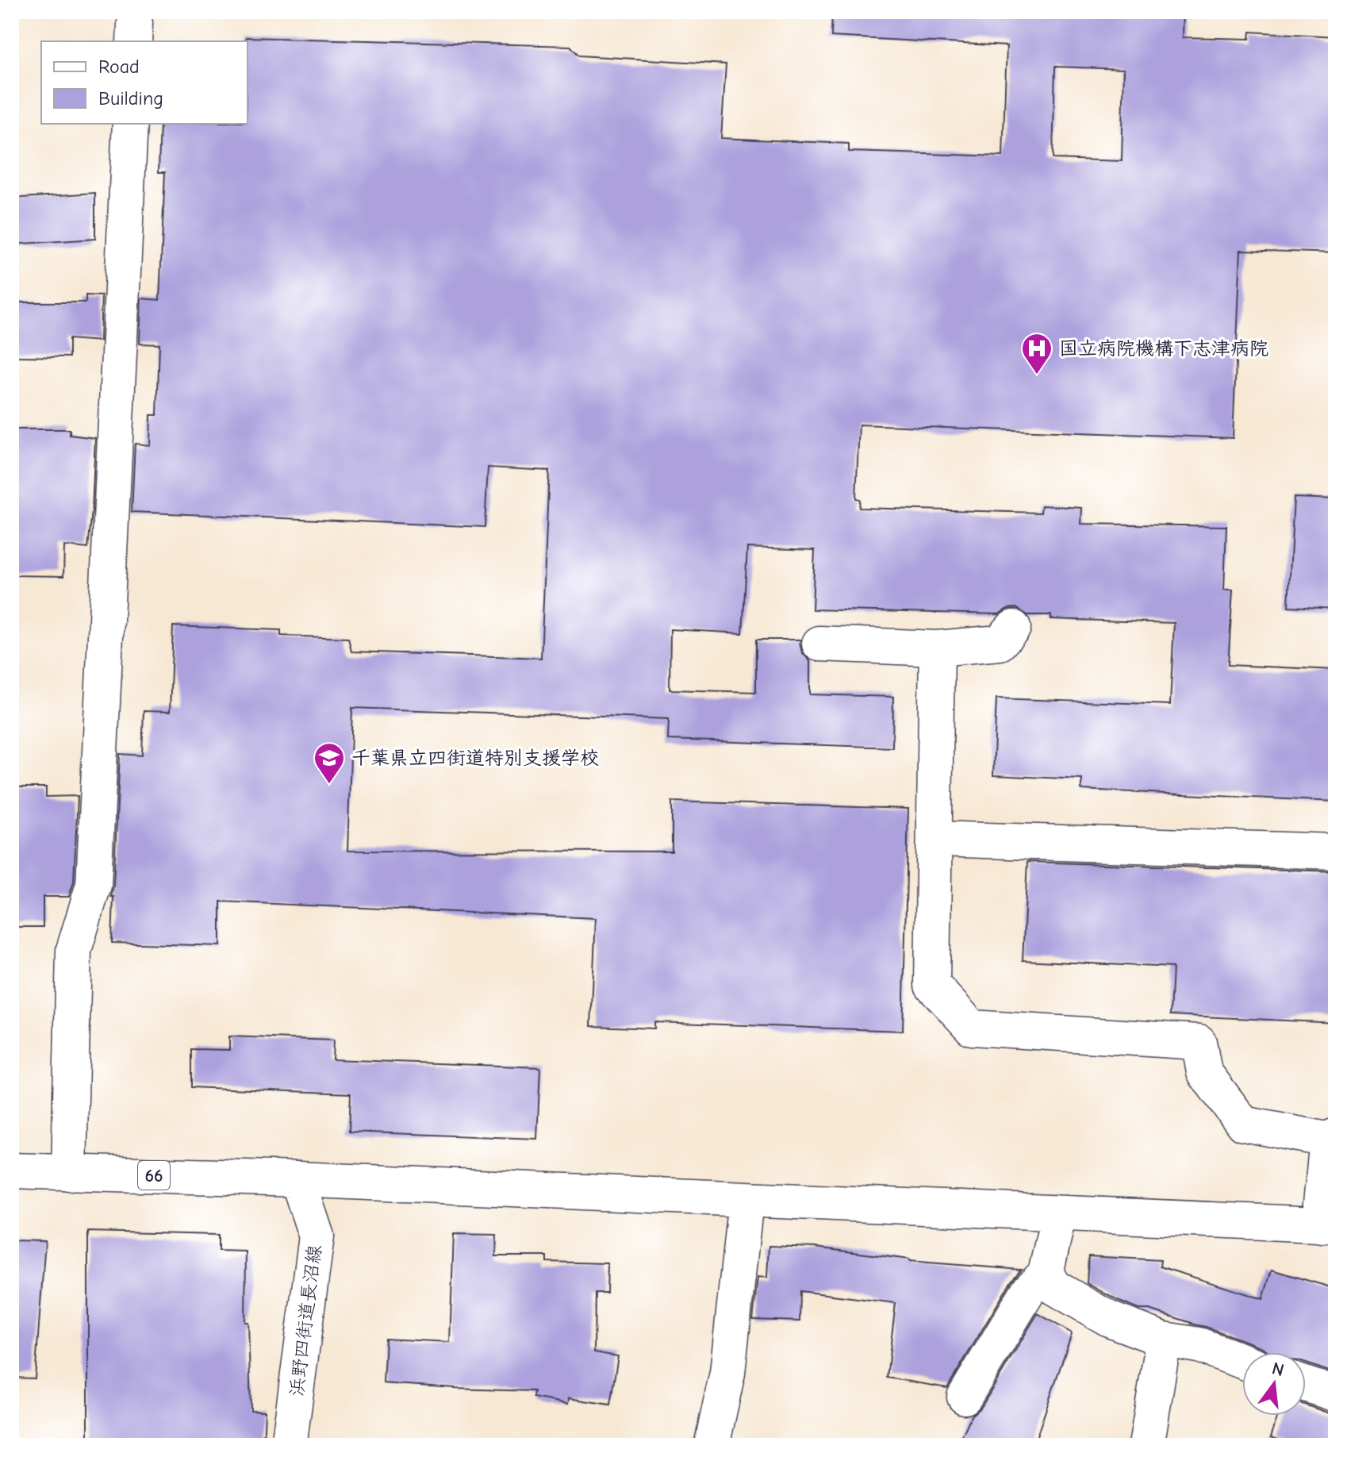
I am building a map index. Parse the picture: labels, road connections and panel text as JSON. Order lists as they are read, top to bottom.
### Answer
{
  "streets": {
    "street": ["66", "浜野四街道長沼線"]
  },
  "crossings": [
    ["66", "浜野四街道長沼線"]
  ],
  "places": {
    "hospital": ["国立病院機構下志津病院"],
    "school or university": ["千葉県立四街道特別支援学校"]
  },
  "legend": ["Road", "Building"],
  "north": "top"
}
